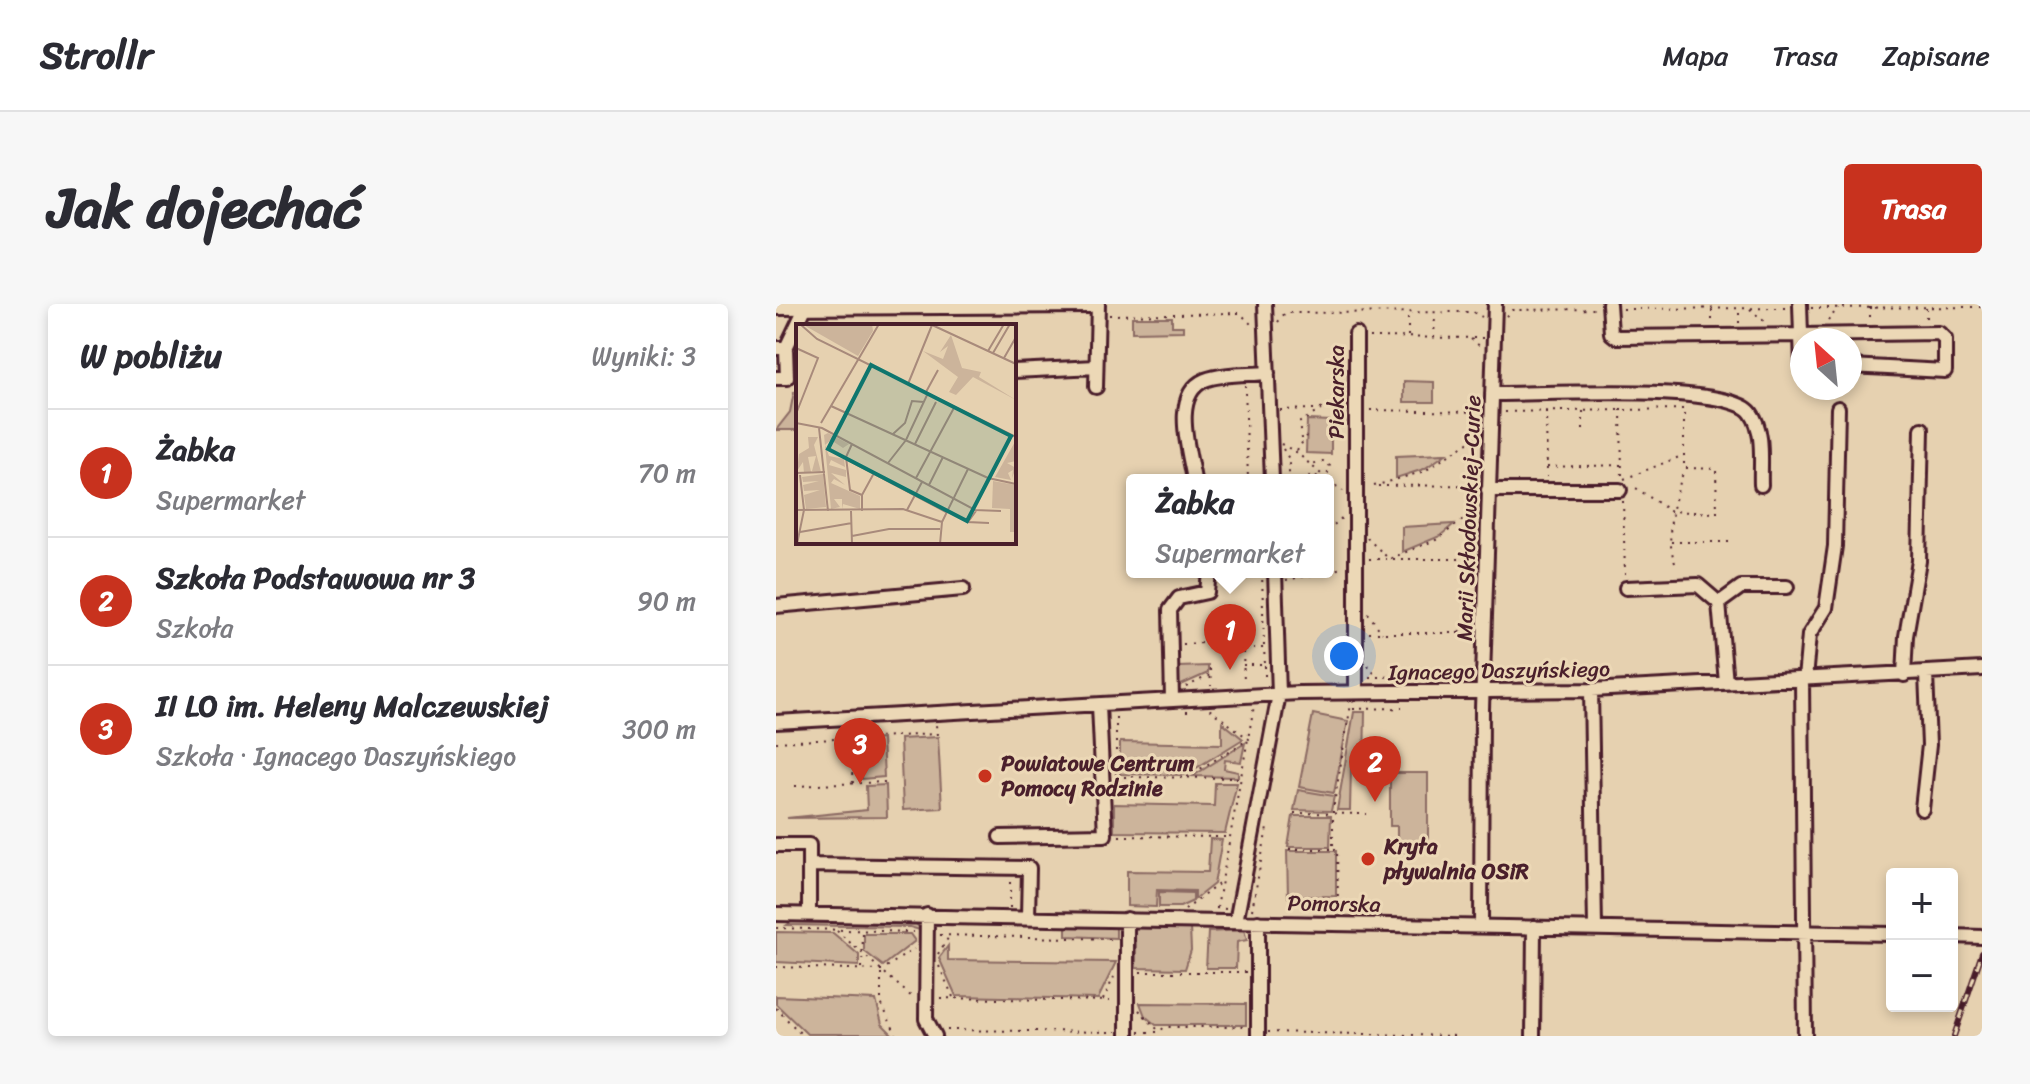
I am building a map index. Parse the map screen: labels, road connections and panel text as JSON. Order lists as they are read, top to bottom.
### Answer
{
  "streets": {
    "street": [
      "Piekarska",
      "Marii Skłodowskiej-Curie",
      "Ignacego Daszyńskiego",
      "Pomorska"
    ]
  },
  "crossings": [
    ["Piekarska", "Ignacego Daszyńskiego"],
    ["Marii Skłodowskiej-Curie", "Ignacego Daszyńskiego"],
    ["Marii Skłodowskiej-Curie", "Pomorska"]
  ],
  "places": ["Powiatowe Centrum Pomocy Rodzinie", "Kryta pływalnia OSiR"],
  "north": "top left",
  "page": {
    "header": "Strollr",
    "nav": ["Mapa", "Trasa", "Zapisane"],
    "title": "Jak dojechać",
    "buttons": "Trasa",
    "heading": ["W pobliżu", "Wyniki: 3"],
    "list": [
      {
        "mark": "1",
        "name": "Żabka",
        "note": "Supermarket",
        "value": "70 m"
      },
      {
        "mark": "2",
        "name": "Szkoła Podstawowa nr 3",
        "note": "Szkoła",
        "value": "90 m"
      },
      {
        "mark": "3",
        "name": "II LO im. Heleny Malczewskiej",
        "note": "Szkoła · Ignacego Daszyńskiego",
        "value": "300 m"
      }
    ],
    "popup": ["Żabka", "Supermarket"],
    "pins": ["1", "3", "2"],
    "map_buttons": ["+", "−"]
  }
}
